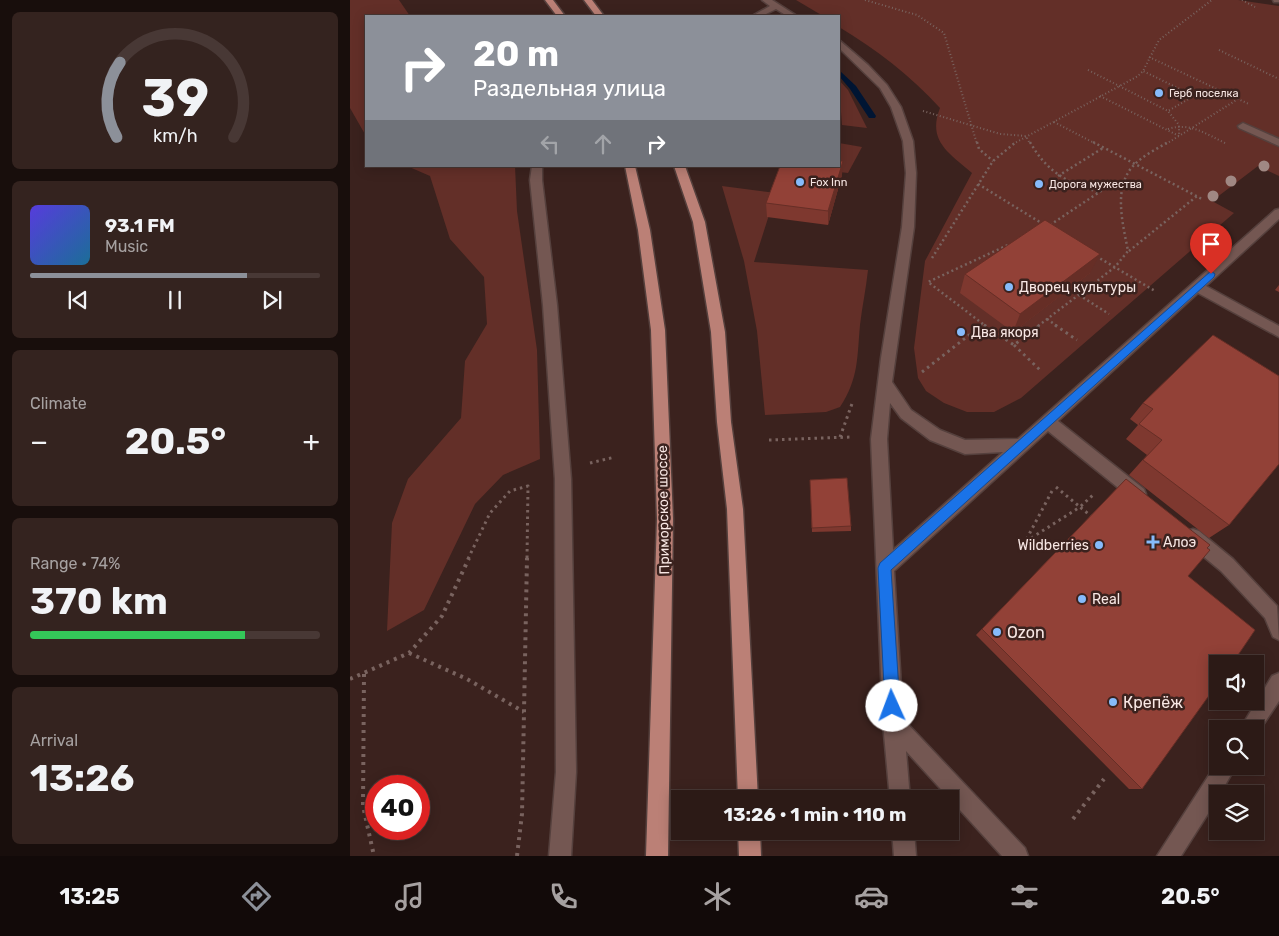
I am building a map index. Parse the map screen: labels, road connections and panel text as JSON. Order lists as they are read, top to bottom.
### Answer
{
  "streets": {
    "main road": ["Приморское шоссе"]
  },
  "places": {
    "other": [
      "Герб поселка",
      "Fox Inn",
      "Дорога мужества",
      "Дворец культуры",
      "Два якоря",
      "Wildberries",
      "Real",
      "Ozon",
      "Крепёж"
    ],
    "health": ["Алоэ"]
  },
  "page": {
    "turn": ["20 m", "Раздельная улица"],
    "song": ["93.1 FM", "Music"],
    "tile": [
      "Climate",
      ["Range · 74%", "370 km"],
      ["Arrival", "13:26"]
    ],
    "heat": ["−", "20.5°", "+"],
    "limit": "40",
    "trip": "13:26 · 1 min · 110 m",
    "tabs": ["13:25", "20.5°"],
    "gauge": ["39", "km/h"]
  }
}
